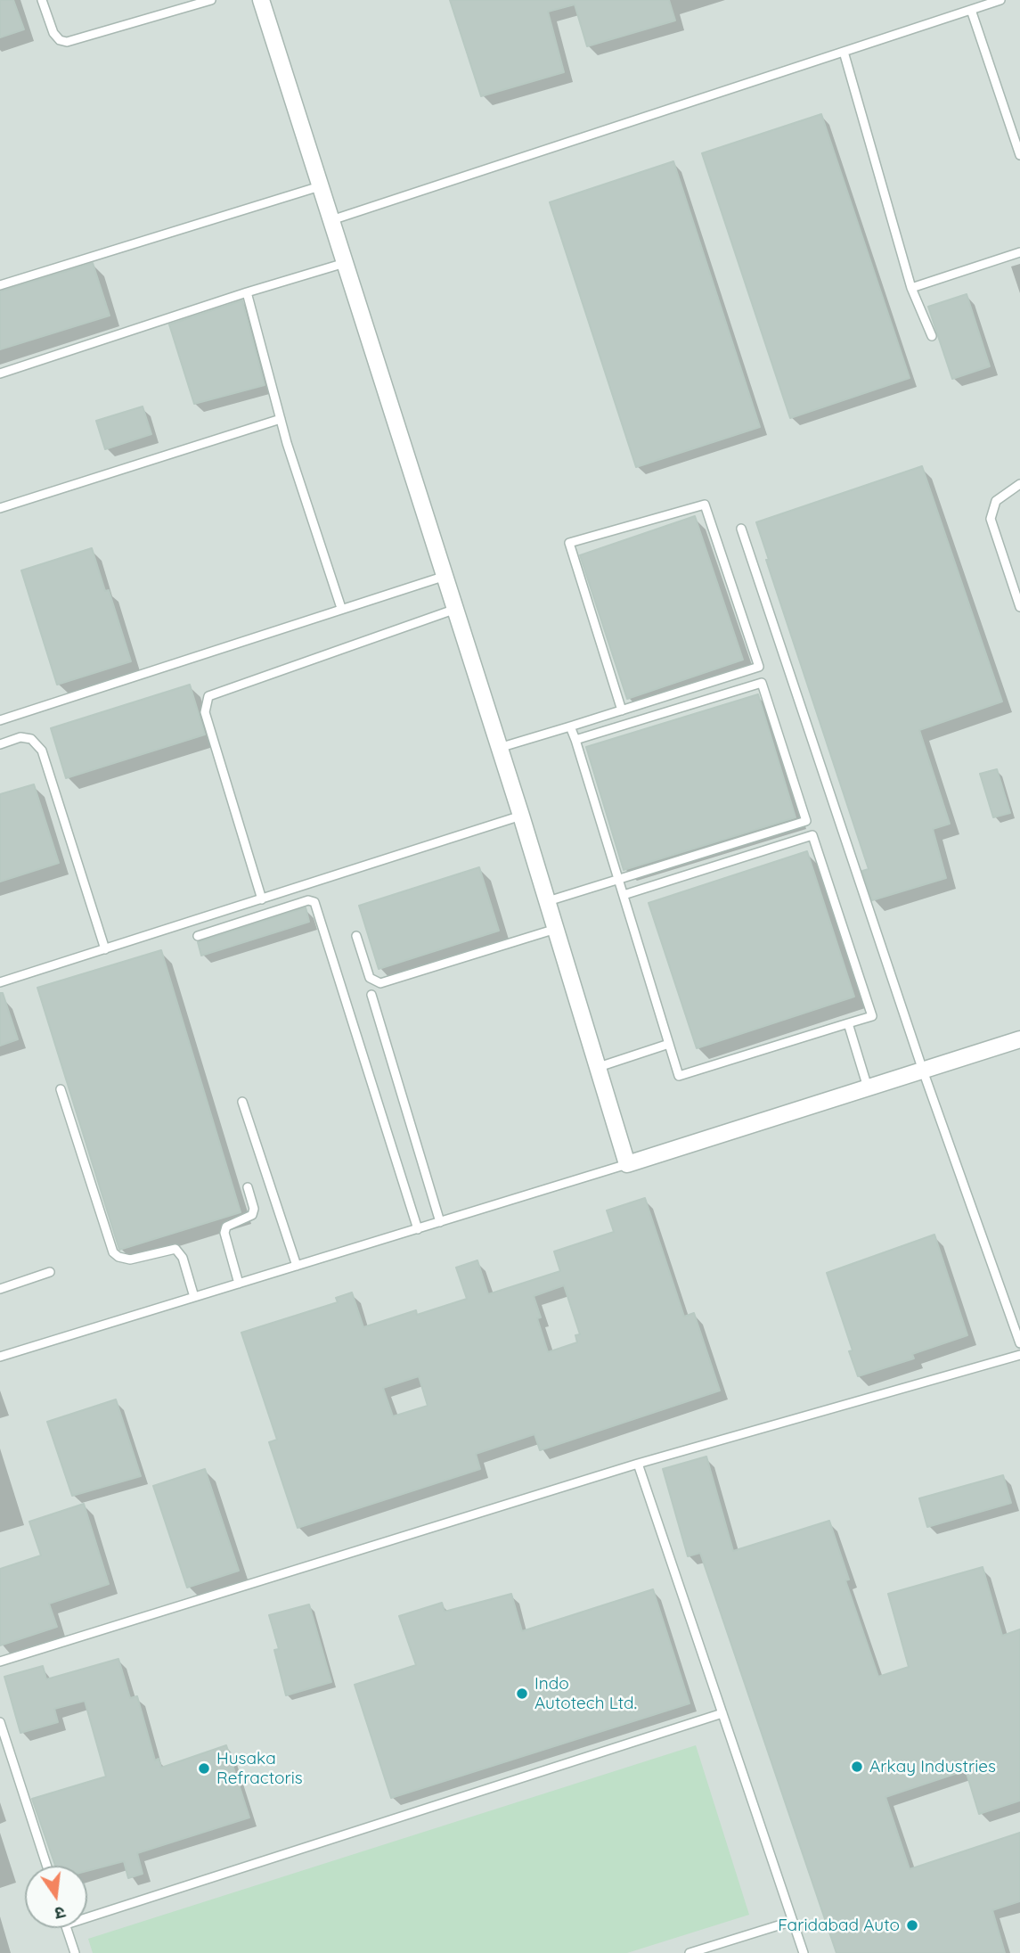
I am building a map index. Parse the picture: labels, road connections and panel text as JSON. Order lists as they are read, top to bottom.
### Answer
{
  "places": [
    "Indo Autotech Ltd.",
    "Arkay Industries",
    "Husaka Refractoris",
    "Faridabad Auto"
  ],
  "north": "bottom"
}
